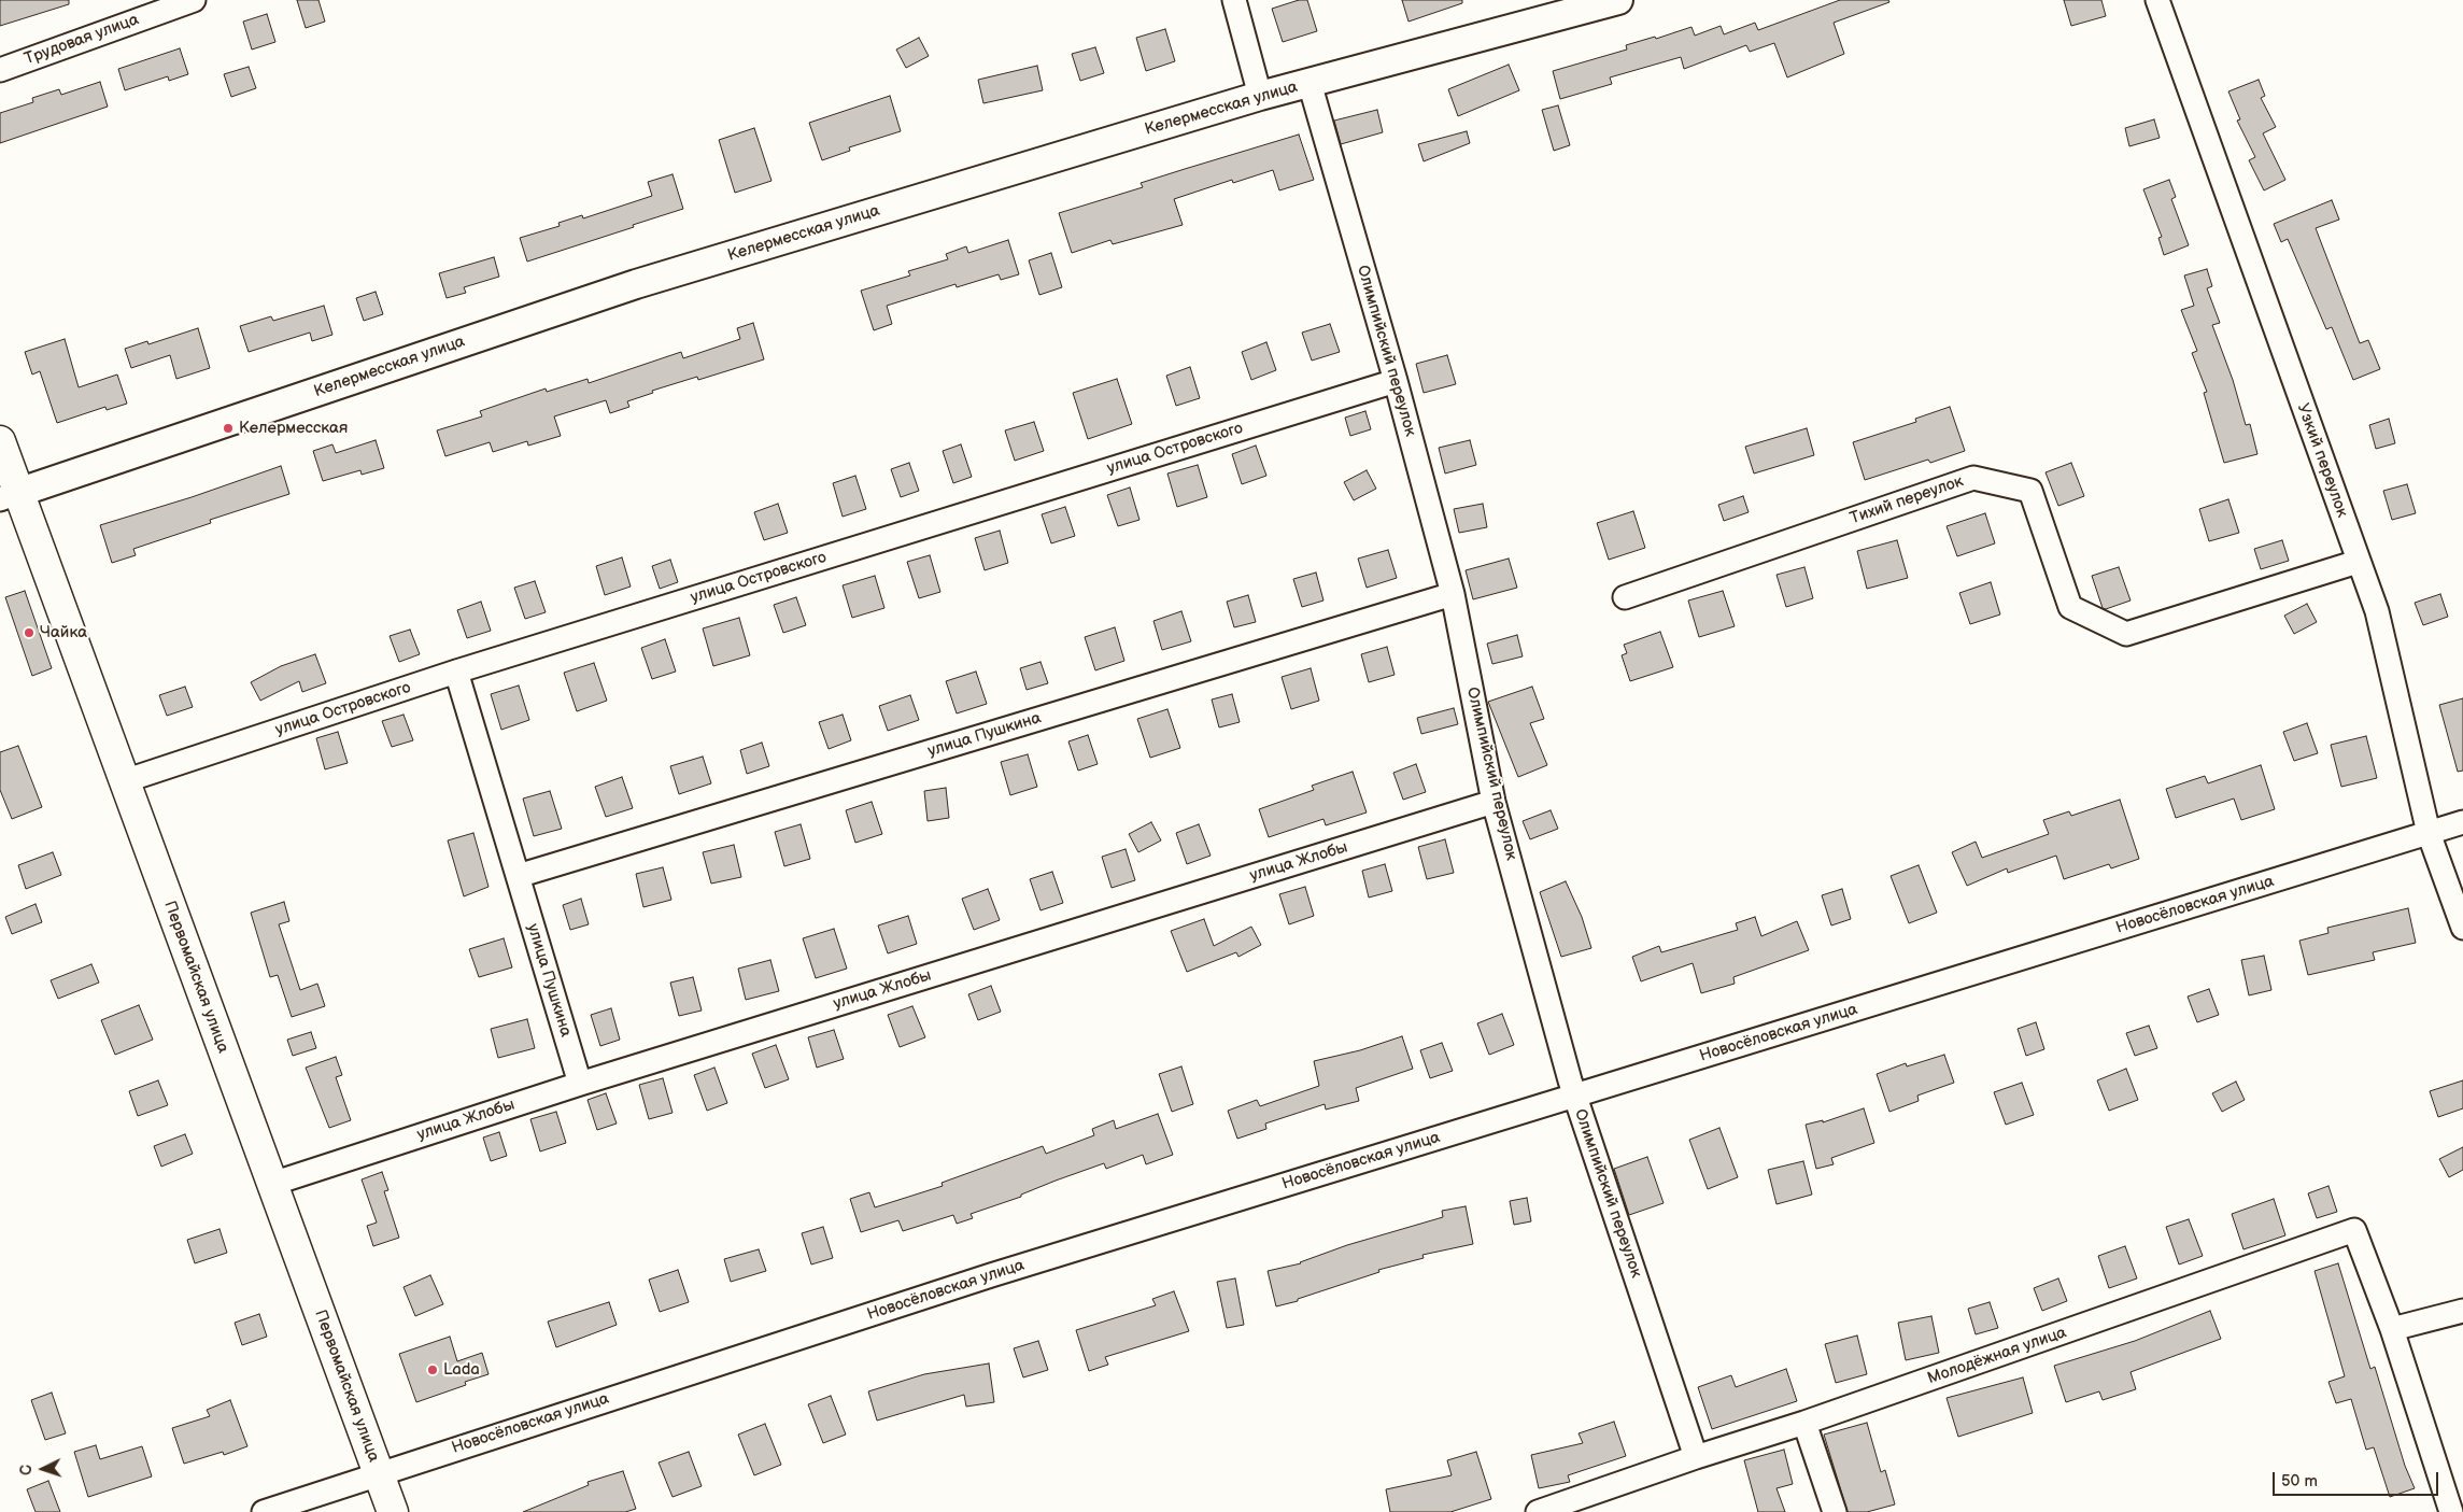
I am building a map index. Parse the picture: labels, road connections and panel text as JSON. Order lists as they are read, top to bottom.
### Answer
{
  "streets": {
    "main road": ["Первомайская улица"],
    "street": [
      "Трудовая улица",
      "Келермесская улица",
      "Олимпийский переулок",
      "улица Островского",
      "Узкий переулок",
      "Тихий переулок",
      "улица Пушкина",
      "улица Жлобы",
      "Новосёловская улица",
      "Молодёжная улица"
    ]
  },
  "crossings": [
    ["Келермесская улица", "Олимпийский переулок"],
    ["Келермесская улица", "Первомайская улица"],
    ["Олимпийский переулок", "улица Островского"],
    ["Олимпийский переулок", "улица Пушкина"],
    ["Олимпийский переулок", "улица Жлобы"],
    ["Олимпийский переулок", "Новосёловская улица"],
    ["Олимпийский переулок", "Молодёжная улица"],
    ["улица Островского", "улица Пушкина"],
    ["улица Островского", "Первомайская улица"],
    ["Узкий переулок", "Тихий переулок"],
    ["Узкий переулок", "Новосёловская улица"],
    ["улица Пушкина", "улица Жлобы"],
    ["улица Жлобы", "Первомайская улица"],
    ["Новосёловская улица", "Первомайская улица"]
  ],
  "places": ["Келермесская", "Чайка", "Lada"],
  "scale_bar": "50 m",
  "north": "left"
}
